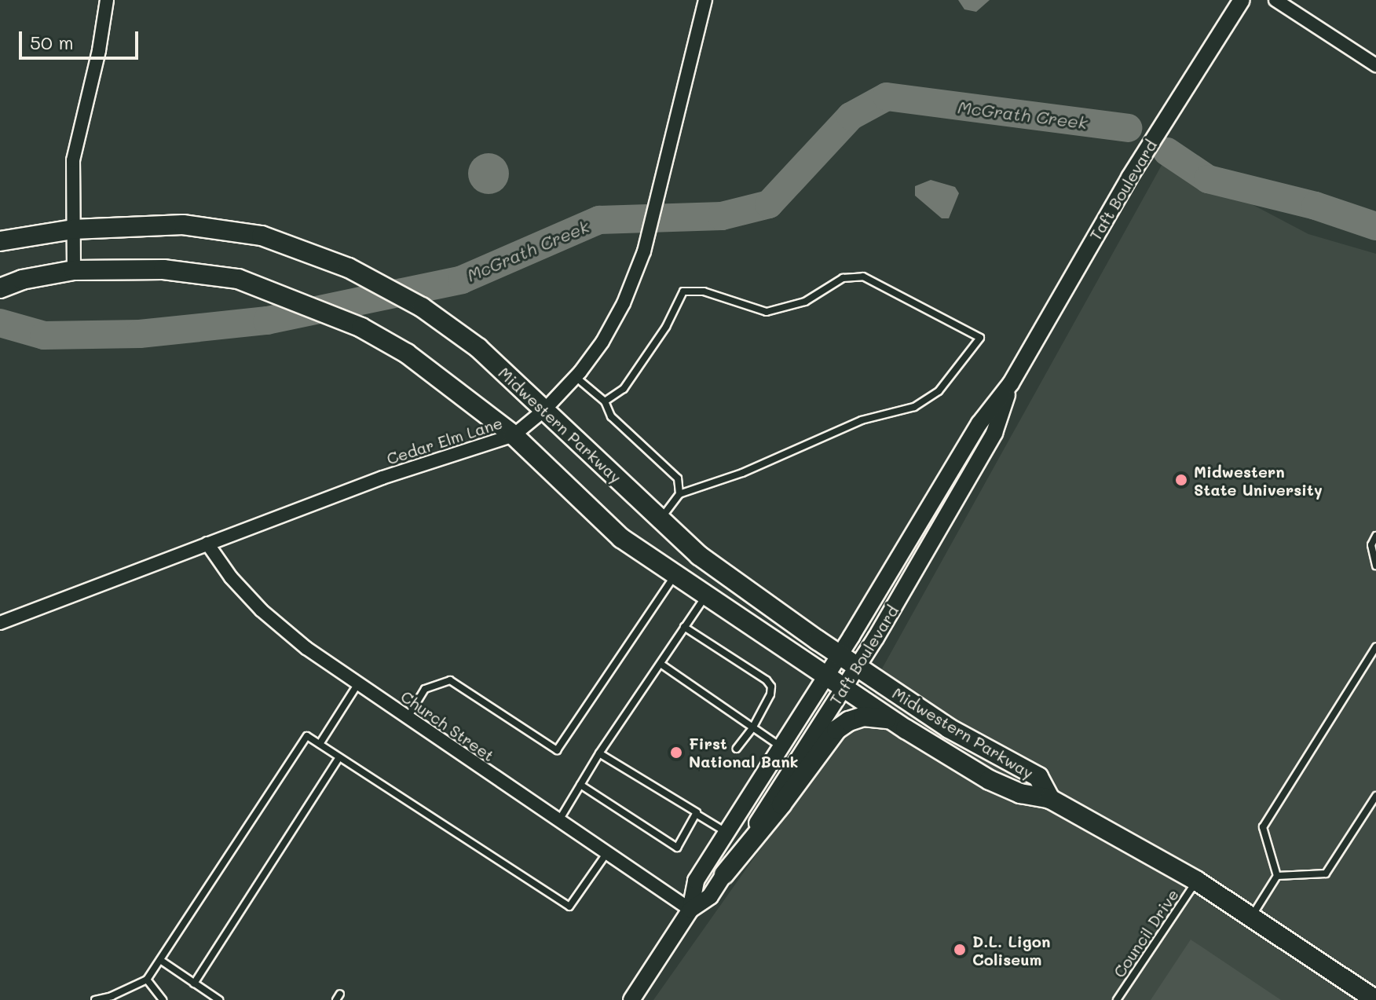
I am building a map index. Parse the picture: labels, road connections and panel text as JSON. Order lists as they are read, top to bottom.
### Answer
{
  "streets": {
    "main road": ["Midwestern Parkway"],
    "street": ["Taft Boulevard", "Cedar Elm Lane", "Church Street"],
    "lane": ["Council Drive"]
  },
  "crossings": [
    ["Taft Boulevard", "Midwestern Parkway"],
    ["Taft Boulevard", "Church Street"],
    ["Midwestern Parkway", "Cedar Elm Lane"],
    ["Midwestern Parkway", "Council Drive"],
    ["Cedar Elm Lane", "Church Street"]
  ],
  "water": ["McGrath Creek"],
  "places": ["Midwestern State University", "First National Bank", "D.L. Ligon Coliseum"],
  "scale_bar": "50 m"
}
